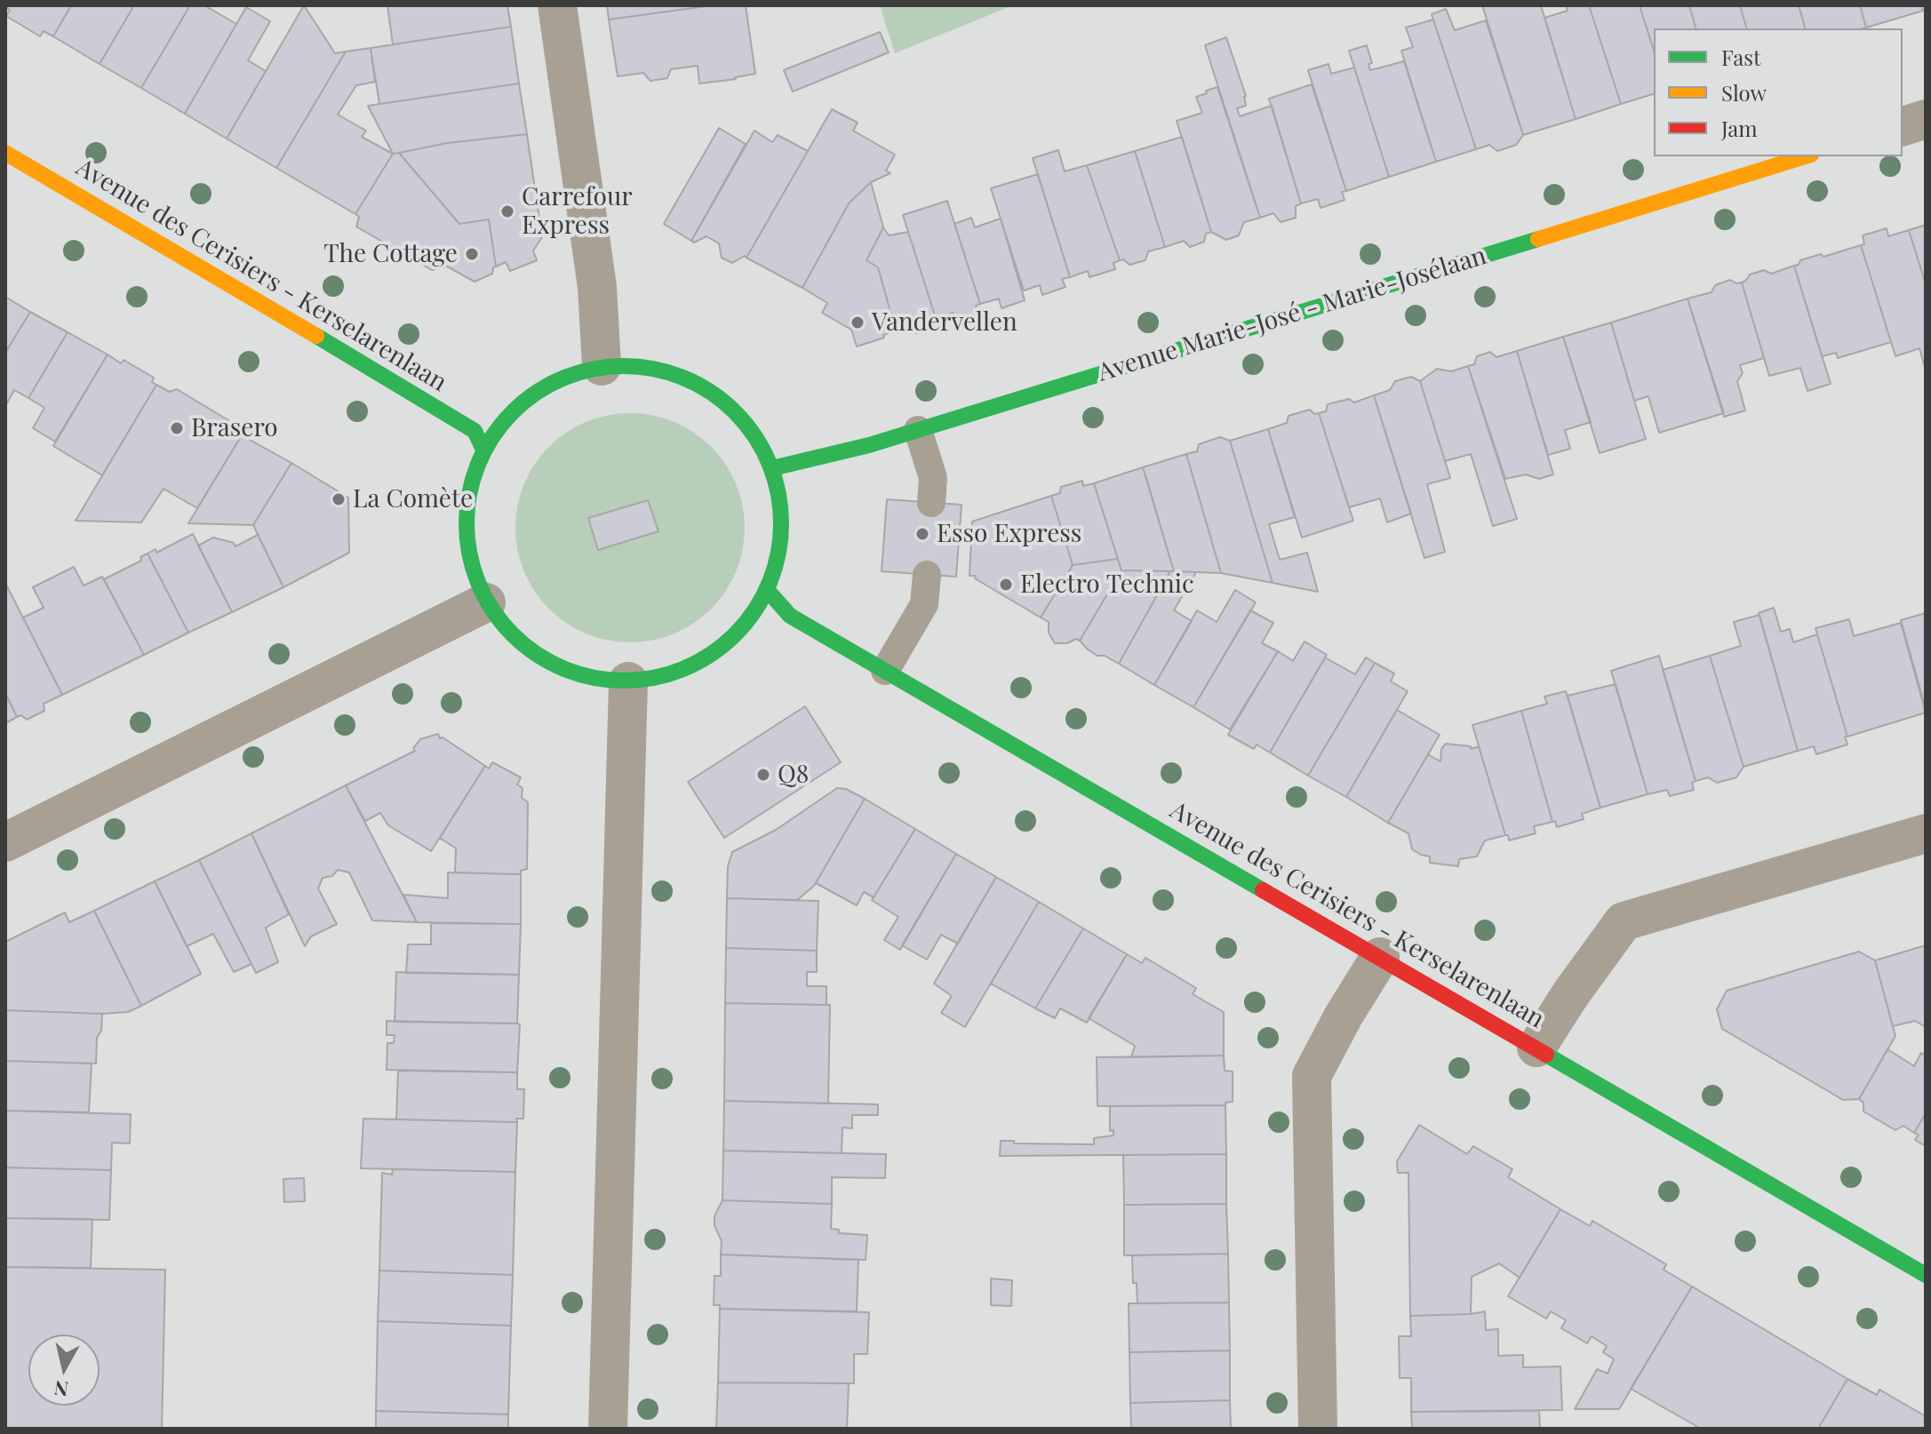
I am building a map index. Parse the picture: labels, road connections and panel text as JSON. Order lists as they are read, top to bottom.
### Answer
{
  "streets": {
    "street": ["Avenue des Cerisiers - Kerselarenlaan", "Avenue Marie-José - Marie-Josélaan"]
  },
  "places": [
    "Carrefour Express",
    "The Cottage",
    "Vandervellen",
    "Brasero",
    "La Comète",
    "Esso Express",
    "Electro Technic",
    "Q8"
  ],
  "legend": ["Fast", "Slow", "Jam"],
  "north": "bottom"
}
